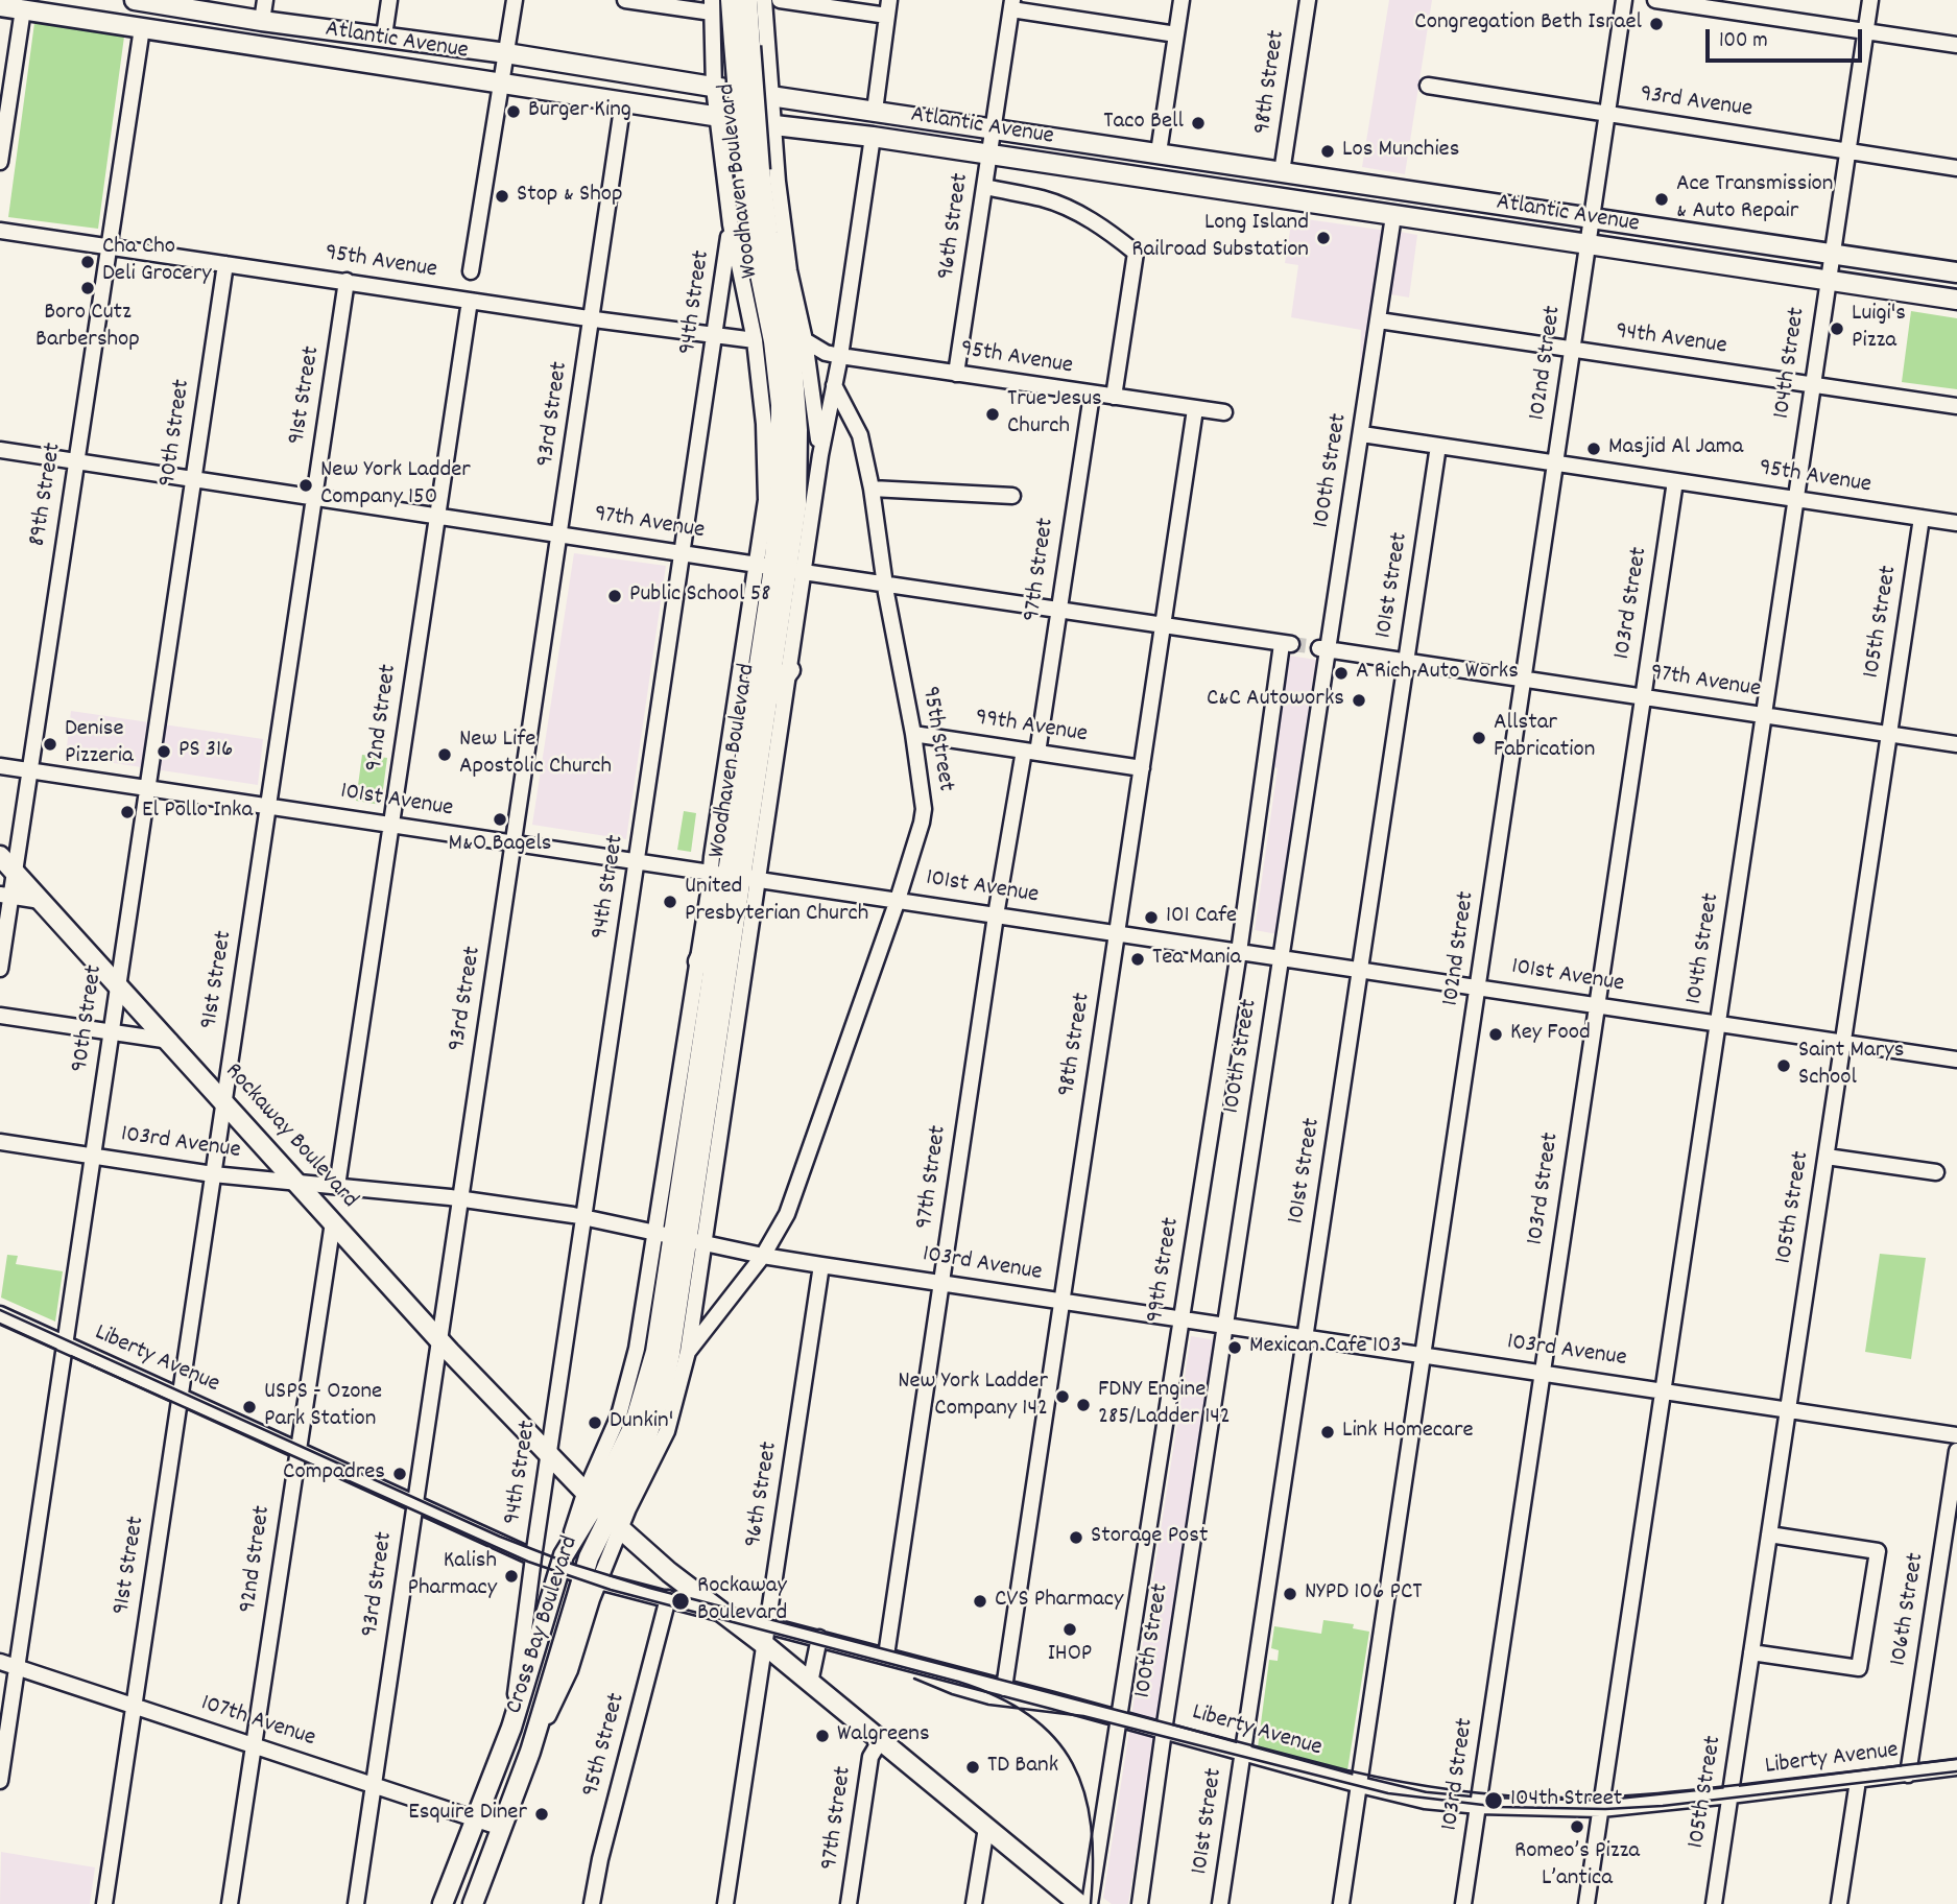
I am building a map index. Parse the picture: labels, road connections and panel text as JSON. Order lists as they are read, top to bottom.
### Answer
{
  "streets": {
    "main road": [
      "Atlantic Avenue",
      "Woodhaven Boulevard",
      "Rockaway Boulevard",
      "Cross Bay Boulevard"
    ],
    "street": [
      "98th Street",
      "93rd Avenue",
      "96th Street",
      "95th Avenue",
      "94th Street",
      "94th Avenue",
      "102nd Street",
      "104th Street",
      "91st Street",
      "93rd Street",
      "90th Street",
      "100th Street",
      "89th Street",
      "97th Avenue",
      "97th Street",
      "101st Street",
      "103rd Street",
      "105th Street",
      "92nd Street",
      "99th Avenue",
      "95th Street",
      "101st Avenue",
      "103rd Avenue",
      "99th Street",
      "Liberty Avenue",
      "106th Street",
      "107th Avenue"
    ]
  },
  "crossings": [
    ["Atlantic Avenue", "98th Street"],
    ["Atlantic Avenue", "Woodhaven Boulevard"],
    ["Atlantic Avenue", "96th Street"],
    ["Atlantic Avenue", "102nd Street"],
    ["Atlantic Avenue", "104th Street"],
    ["Atlantic Avenue", "93rd Street"],
    ["Atlantic Avenue", "100th Street"],
    ["Atlantic Avenue", "89th Street"],
    ["98th Street", "95th Avenue"],
    ["98th Street", "97th Avenue"],
    ["98th Street", "99th Avenue"],
    ["98th Street", "101st Avenue"],
    ["98th Street", "103rd Avenue"],
    ["98th Street", "Liberty Avenue"],
    ["93rd Avenue", "102nd Street"],
    ["93rd Avenue", "104th Street"],
    ["Woodhaven Boulevard", "95th Avenue"],
    ["Woodhaven Boulevard", "94th Street"],
    ["Woodhaven Boulevard", "97th Avenue"],
    ["Woodhaven Boulevard", "95th Street"],
    ["Woodhaven Boulevard", "101st Avenue"],
    ["Woodhaven Boulevard", "Rockaway Boulevard"],
    ["Woodhaven Boulevard", "103rd Avenue"],
    ["Woodhaven Boulevard", "Cross Bay Boulevard"],
    ["96th Street", "95th Avenue"],
    ["96th Street", "Rockaway Boulevard"],
    ["96th Street", "103rd Avenue"],
    ["96th Street", "Liberty Avenue"],
    ["95th Avenue", "94th Street"],
    ["95th Avenue", "102nd Street"],
    ["95th Avenue", "104th Street"],
    ["95th Avenue", "91st Street"],
    ["95th Avenue", "93rd Street"],
    ["95th Avenue", "90th Street"],
    ["95th Avenue", "100th Street"],
    ["95th Avenue", "89th Street"],
    ["95th Avenue", "97th Street"],
    ["95th Avenue", "101st Street"],
    ["95th Avenue", "103rd Street"],
    ["95th Avenue", "105th Street"],
    ["95th Avenue", "92nd Street"],
    ["94th Street", "97th Avenue"],
    ["94th Street", "101st Avenue"],
    ["94th Street", "Rockaway Boulevard"],
    ["94th Street", "103rd Avenue"],
    ["94th Street", "Liberty Avenue"],
    ["94th Street", "Cross Bay Boulevard"],
    ["94th Avenue", "102nd Street"],
    ["94th Avenue", "104th Street"],
    ["94th Avenue", "100th Street"],
    ["102nd Street", "97th Avenue"],
    ["102nd Street", "101st Avenue"],
    ["102nd Street", "103rd Avenue"],
    ["102nd Street", "Liberty Avenue"],
    ["104th Street", "97th Avenue"],
    ["104th Street", "101st Avenue"],
    ["104th Street", "103rd Avenue"],
    ["104th Street", "Liberty Avenue"],
    ["91st Street", "97th Avenue"],
    ["91st Street", "101st Avenue"],
    ["91st Street", "Rockaway Boulevard"],
    ["91st Street", "103rd Avenue"],
    ["91st Street", "Liberty Avenue"],
    ["91st Street", "107th Avenue"],
    ["93rd Street", "97th Avenue"],
    ["93rd Street", "101st Avenue"],
    ["93rd Street", "Rockaway Boulevard"],
    ["93rd Street", "103rd Avenue"],
    ["93rd Street", "Liberty Avenue"],
    ["93rd Street", "107th Avenue"],
    ["90th Street", "97th Avenue"],
    ["90th Street", "101st Avenue"],
    ["90th Street", "Rockaway Boulevard"],
    ["90th Street", "103rd Avenue"],
    ["90th Street", "Liberty Avenue"],
    ["90th Street", "107th Avenue"],
    ["100th Street", "97th Avenue"],
    ["100th Street", "101st Avenue"],
    ["100th Street", "103rd Avenue"],
    ["100th Street", "Liberty Avenue"],
    ["89th Street", "97th Avenue"],
    ["89th Street", "101st Avenue"],
    ["89th Street", "Rockaway Boulevard"],
    ["97th Avenue", "97th Street"],
    ["97th Avenue", "101st Street"],
    ["97th Avenue", "103rd Street"],
    ["97th Avenue", "105th Street"],
    ["97th Avenue", "92nd Street"],
    ["97th Avenue", "95th Street"],
    ["97th Avenue", "99th Street"],
    ["97th Street", "99th Avenue"],
    ["97th Street", "101st Avenue"],
    ["97th Street", "Rockaway Boulevard"],
    ["97th Street", "103rd Avenue"],
    ["97th Street", "Liberty Avenue"],
    ["101st Street", "101st Avenue"],
    ["101st Street", "103rd Avenue"],
    ["101st Street", "Liberty Avenue"],
    ["103rd Street", "101st Avenue"],
    ["103rd Street", "103rd Avenue"],
    ["103rd Street", "Liberty Avenue"],
    ["105th Street", "101st Avenue"],
    ["105th Street", "103rd Avenue"],
    ["105th Street", "Liberty Avenue"],
    ["92nd Street", "101st Avenue"],
    ["92nd Street", "Rockaway Boulevard"],
    ["92nd Street", "103rd Avenue"],
    ["92nd Street", "Liberty Avenue"],
    ["92nd Street", "107th Avenue"],
    ["99th Avenue", "95th Street"],
    ["95th Street", "101st Avenue"],
    ["95th Street", "103rd Avenue"],
    ["95th Street", "Liberty Avenue"],
    ["101st Avenue", "99th Street"],
    ["Rockaway Boulevard", "103rd Avenue"],
    ["Rockaway Boulevard", "Liberty Avenue"],
    ["Rockaway Boulevard", "Cross Bay Boulevard"],
    ["103rd Avenue", "99th Street"],
    ["99th Street", "Liberty Avenue"],
    ["Liberty Avenue", "106th Street"],
    ["Liberty Avenue", "Cross Bay Boulevard"],
    ["Cross Bay Boulevard", "107th Avenue"]
  ],
  "places": [
    "Congregation Beth Israel",
    "Burger King",
    "Taco Bell",
    "Los Munchies",
    "Stop & Shop",
    "Ace Transmission & Auto Repair",
    "Long Island Railroad Substation",
    "Cha Cho Deli Grocery",
    "Boro Cutz Barbershop",
    "Luigi's Pizza",
    "True Jesus Church",
    "Masjid Al Jama",
    "New York Ladder Company 150",
    "Public School 58",
    "A Rich Auto Works",
    "C&C Autoworks",
    "Allstar Fabrication",
    "Denise Pizzeria",
    "PS 316",
    "New Life Apostolic Church",
    "El Pollo Inka",
    "M&O Bagels",
    "United Presbyterian Church",
    "101 Cafe",
    "Tea Mania",
    "Key Food",
    "Saint Marys School",
    "Mexican Cafe 103",
    "New York Ladder Company 142",
    "FDNY Engine 285/Ladder 142",
    "USPS - Ozone Park Station",
    "Dunkin'",
    "Link Homecare",
    "Compadres",
    "Storage Post",
    "Kalish Pharmacy",
    "NYPD 106 PCT",
    "Rockaway Boulevard",
    "CVS Pharmacy",
    "IHOP",
    "Walgreens",
    "TD Bank",
    "104th Street",
    "Esquire Diner",
    "Romeo’s Pizza L’antica"
  ],
  "scale_bar": "100 m"
}
